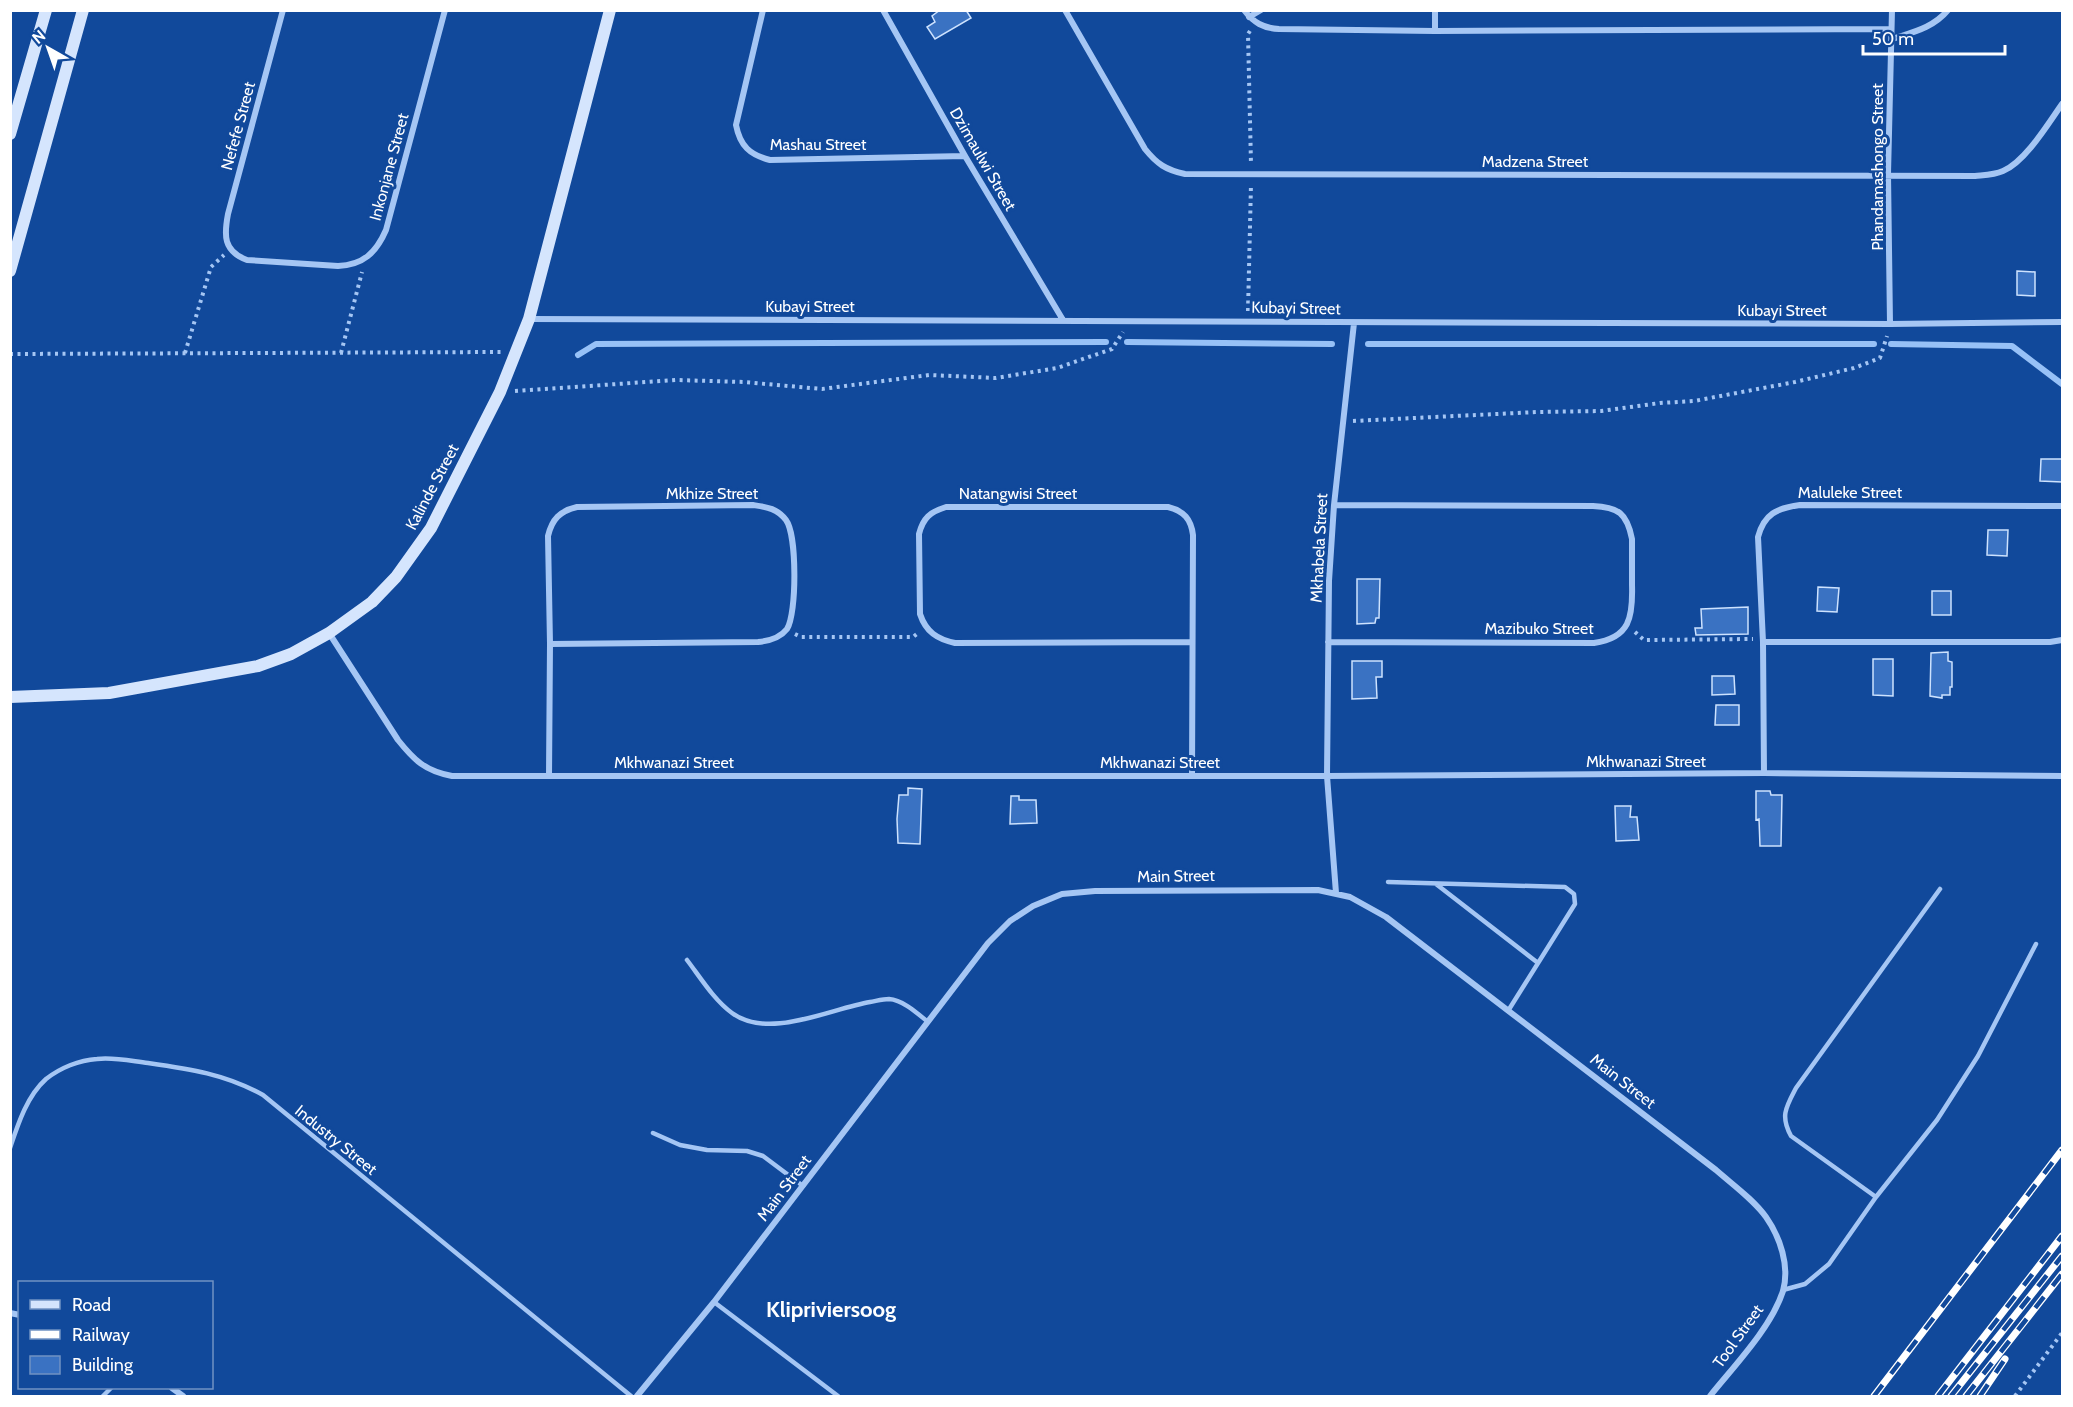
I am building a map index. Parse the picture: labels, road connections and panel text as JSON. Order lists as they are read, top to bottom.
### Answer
{
  "streets": {
    "street": [
      "Nefefe Street",
      "Mashau Street",
      "Dzimaulwi Street",
      "Madzena Street",
      "Inkonjane Street",
      "Phandamashongo Street",
      "Kubayi Street",
      "Kalinde Street",
      "Maluleke Street",
      "Mkhize Street",
      "Natangwisi Street",
      "Mkhabela Street",
      "Mazibuko Street",
      "Mkhwanazi Street",
      "Main Street",
      "Tool Street"
    ],
    "lane": ["Industry Street"]
  },
  "crossings": [
    ["Mashau Street", "Dzimaulwi Street"],
    ["Dzimaulwi Street", "Kubayi Street"],
    ["Madzena Street", "Phandamashongo Street"],
    ["Phandamashongo Street", "Kubayi Street"],
    ["Kubayi Street", "Kalinde Street"],
    ["Kubayi Street", "Mkhabela Street"],
    ["Kalinde Street", "Mkhwanazi Street"],
    ["Maluleke Street", "Mkhwanazi Street"],
    ["Mkhize Street", "Mkhwanazi Street"],
    ["Natangwisi Street", "Mkhwanazi Street"],
    ["Mkhabela Street", "Mazibuko Street"],
    ["Mkhabela Street", "Mkhwanazi Street"],
    ["Mkhabela Street", "Main Street"],
    ["Main Street", "Tool Street"]
  ],
  "districts": ["Klipriviersoog"],
  "legend": ["Road", "Railway", "Building"],
  "scale_bar": "50 m",
  "north": "top left"
}
